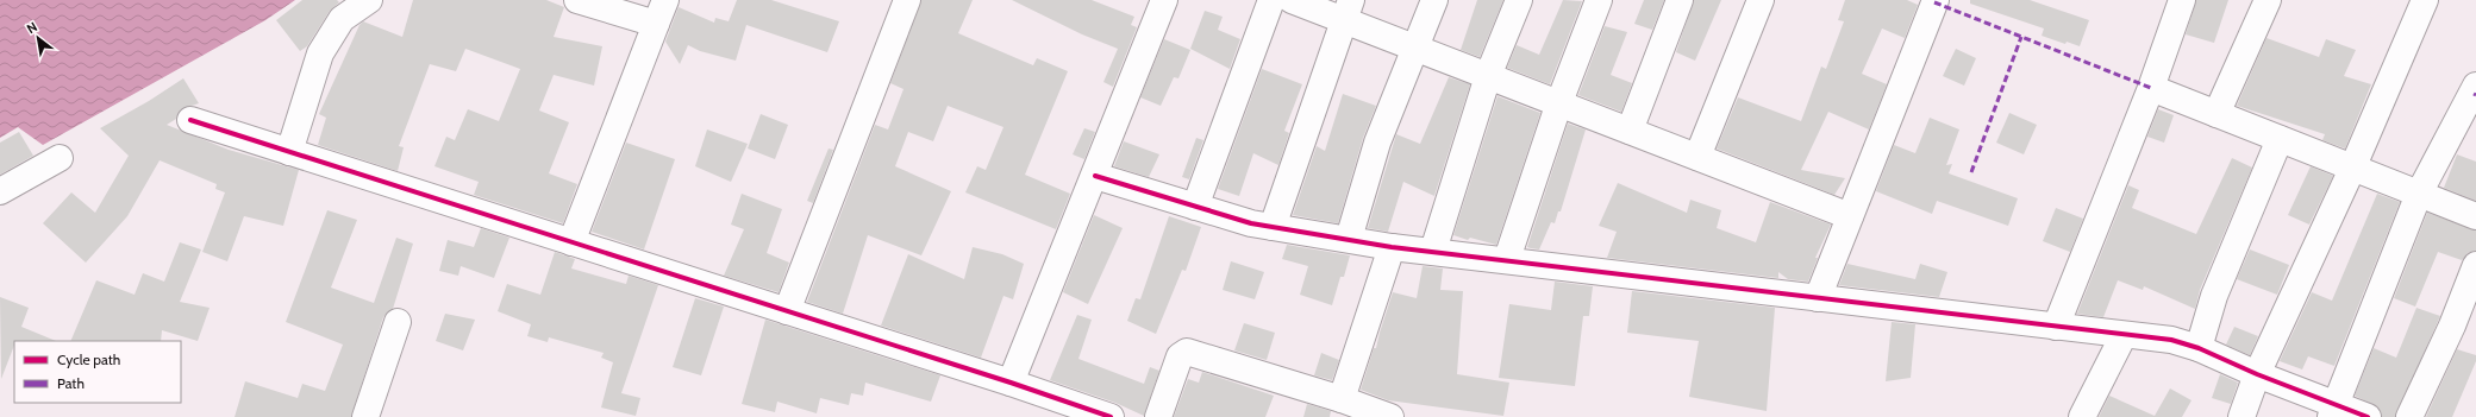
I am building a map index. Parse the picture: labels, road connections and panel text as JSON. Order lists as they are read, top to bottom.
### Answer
{
  "legend": ["Cycle path", "Path"],
  "north": "top left"
}
